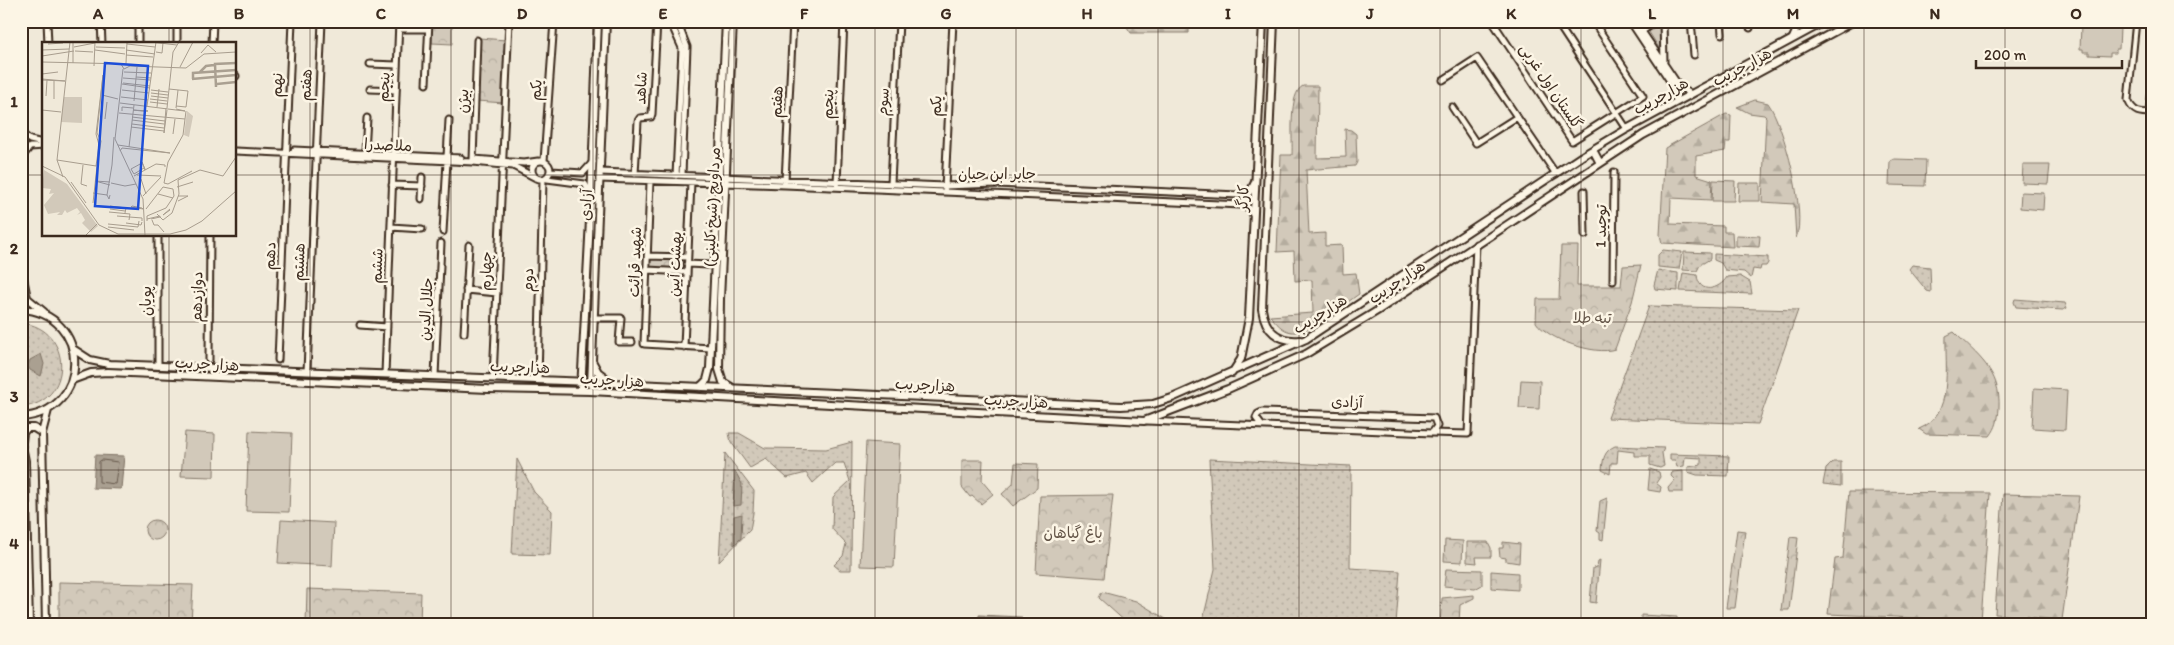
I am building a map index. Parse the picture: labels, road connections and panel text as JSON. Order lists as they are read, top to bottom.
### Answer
{
  "streets": {
    "main road": [
      "هزار جریب",
      "هزارجریب",
      "کارگر",
      "آزادی",
      "مرداویج (شیخ کلینی)"
    ],
    "street": [
      "نهم",
      "هفتم",
      "گلستان اول غربی",
      "پنجم",
      "شاهد",
      "یکم",
      "بیژن",
      "سوم",
      "ملاصدرا",
      "جابر ابن حیان",
      "توحید 1",
      "دهم",
      "هشتم",
      "شهید قرائت",
      "بهشت آیین",
      "ششم",
      "چهارم",
      "دوم",
      "دوازدهم",
      "پویان",
      "جلال الدین"
    ]
  },
  "crossings": [
    ["هزار جریب", "آزادی"],
    ["نهم", "ملاصدرا"],
    ["نهم", "دهم"],
    ["هفتم", "ملاصدرا"],
    ["هفتم", "جابر ابن حیان"],
    ["هفتم", "هشتم"],
    ["پنجم", "ملاصدرا"],
    ["پنجم", "جابر ابن حیان"],
    ["پنجم", "ششم"],
    ["یکم", "ملاصدرا"],
    ["یکم", "جابر ابن حیان"],
    ["یکم", "دوم"],
    ["هزارجریب", "کارگر"],
    ["هزارجریب", "آزادی"],
    ["هزارجریب", "مرداویج (شیخ کلینی)"],
    ["هزارجریب", "هشتم"],
    ["هزارجریب", "ششم"],
    ["هزارجریب", "چهارم"],
    ["هزارجریب", "دوم"],
    ["هزارجریب", "پویان"],
    ["هزارجریب", "جلال الدین"],
    ["بیژن", "ملاصدرا"],
    ["سوم", "جابر ابن حیان"],
    ["ملاصدرا", "دهم"],
    ["ملاصدرا", "هشتم"],
    ["ملاصدرا", "ششم"],
    ["ملاصدرا", "چهارم"],
    ["ملاصدرا", "دوم"],
    ["جابر ابن حیان", "مرداویج (شیخ کلینی)"],
    ["شهید قرائت", "بهشت آیین"]
  ],
  "parks": ["تبه طلا", "باغ گیاهان"],
  "scale_bar": "200 m",
  "grid": {
    "columns": [
      "A",
      "B",
      "C",
      "D",
      "E",
      "F",
      "G",
      "H",
      "I",
      "J",
      "K",
      "L",
      "M",
      "N",
      "O"
    ],
    "rows": [
      "1",
      "2",
      "3",
      "4"
    ]
  }
}
